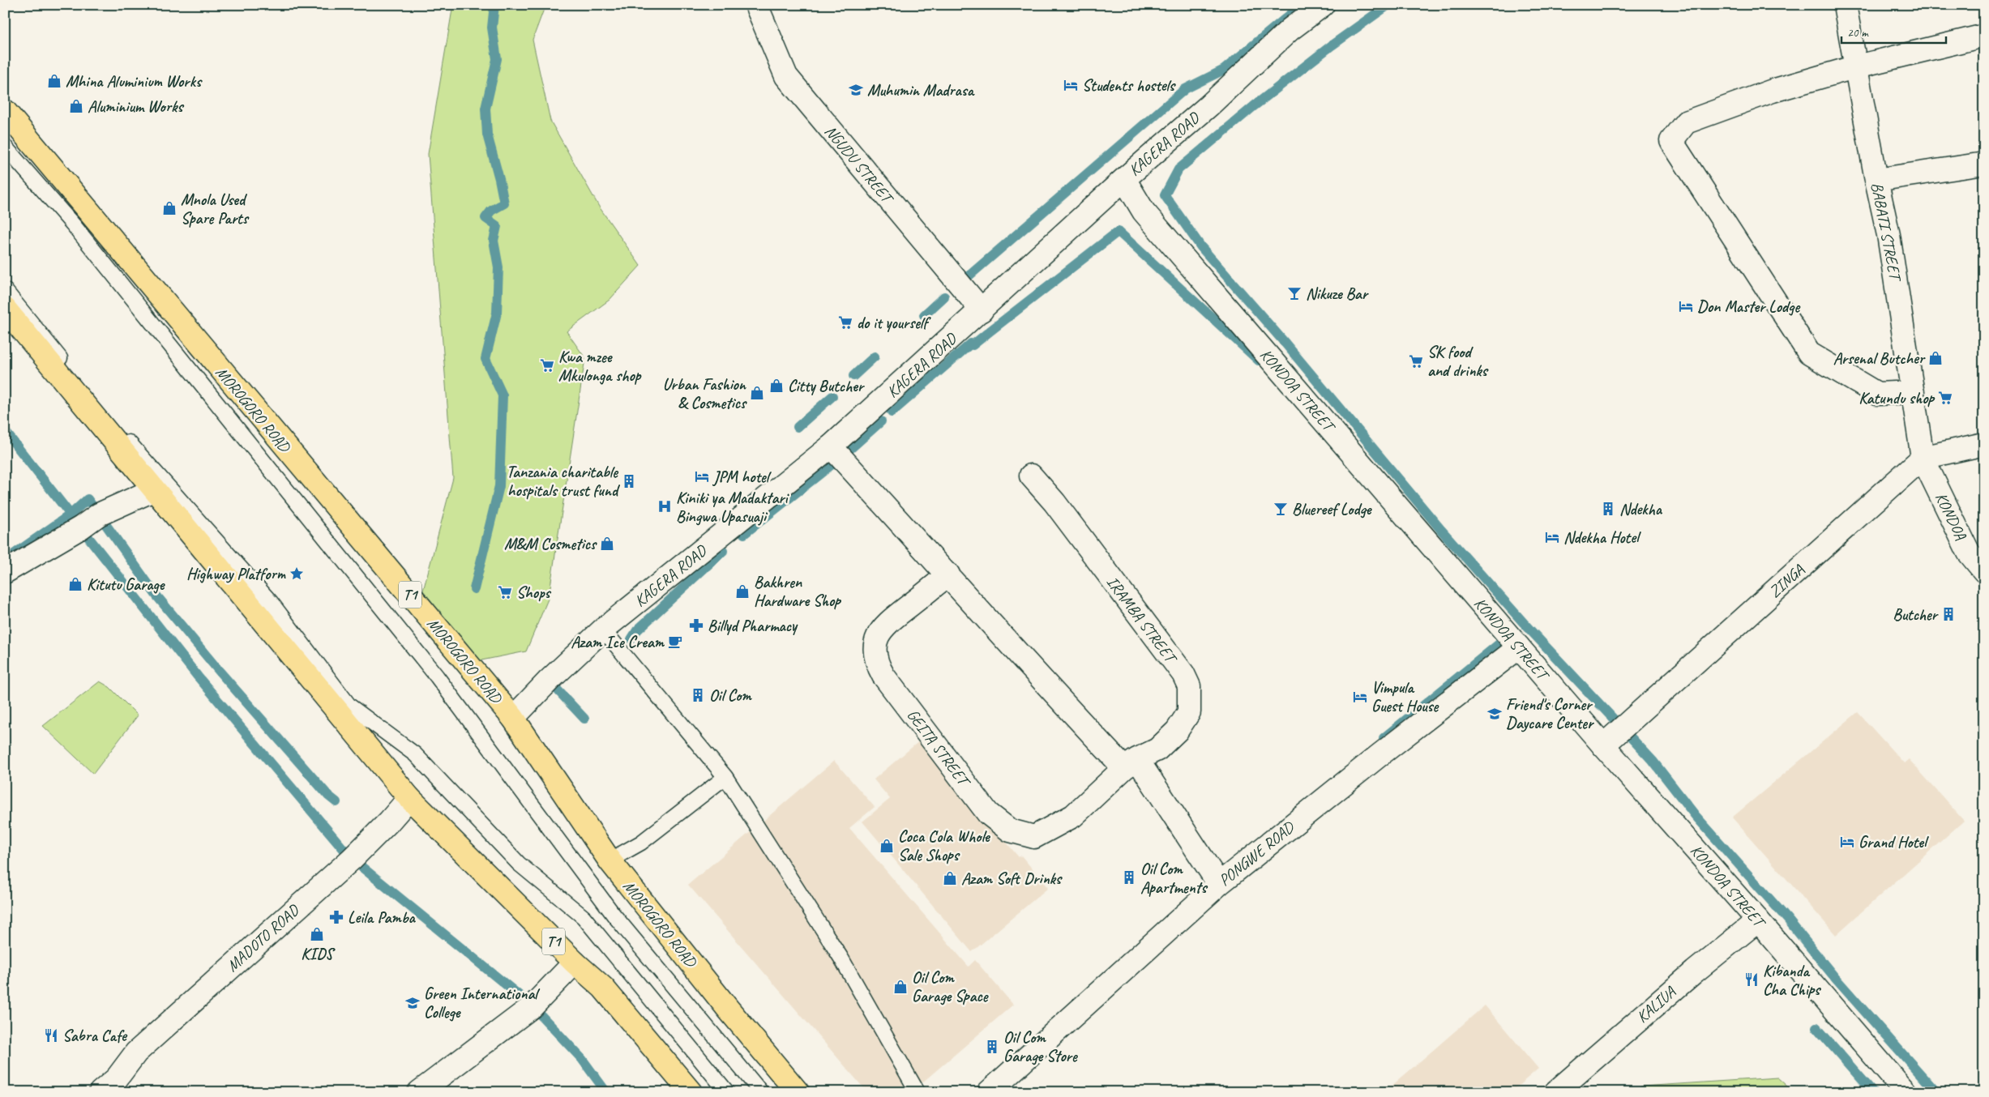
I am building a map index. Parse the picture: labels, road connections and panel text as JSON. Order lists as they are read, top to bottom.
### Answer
{
  "streets": {
    "highway": ["MOROGORO ROAD", "T1"],
    "street": [
      "KAGERA ROAD",
      "NGUDU STREET",
      "BABATI STREET",
      "KONDOA STREET",
      "KONDOA",
      "ZINGA",
      "IRAMBA STREET",
      "GEITA STREET",
      "PONGWE ROAD",
      "MADOTO ROAD",
      "KALIUA"
    ]
  },
  "crossings": [
    ["KAGERA ROAD", "NGUDU STREET"],
    ["KAGERA ROAD", "KONDOA STREET"],
    ["KAGERA ROAD", "MOROGORO ROAD"],
    ["BABATI STREET", "KONDOA"],
    ["BABATI STREET", "ZINGA"],
    ["KONDOA STREET", "ZINGA"],
    ["KONDOA STREET", "PONGWE ROAD"],
    ["KONDOA STREET", "KALIUA"],
    ["KONDOA", "ZINGA"],
    ["T1", "MADOTO ROAD"],
    ["IRAMBA STREET", "GEITA STREET"]
  ],
  "places": {
    "shop": [
      "Mhina Aluminium Works",
      "Aluminium Works",
      "Mnola Used Spare Parts",
      "Arsenal Butcher",
      "Citty Butcher",
      "Urban Fashion & Cosmetics",
      "M&M Cosmetics",
      "Kitutu Garage",
      "Bakhren Hardware Shop",
      "Coca Cola Whole Sale Shops",
      "Azam Soft Drinks",
      "KIDS",
      "Oil Com Garage Space"
    ],
    "hotel": [
      "Students hostels",
      "Don Master Lodge",
      "JPM hotel",
      "Ndekha Hotel",
      "Vimpula Guest House",
      "Grand Hotel"
    ],
    "school or university": ["Muhumin Madrasa", "Friend's Corner Daycare Center", "Green International College"],
    "bar": ["Nikuze Bar", "Bluereef Lodge"],
    "supermarket": [
      "do it yourself",
      "SK food and drinks",
      "Kwa mzee Mkulonga shop",
      "Katundu shop",
      "Shops"
    ],
    "building": [
      "Tanzania charitable hospitals trust fund",
      "Ndekha",
      "Butcher",
      "Oil Com",
      "Oil Com Apartments",
      "Oil Com Garage Store"
    ],
    "hospital": ["Kiniki ya Madaktari Bingwa Upasuaji"],
    "place": ["Highway Platform"],
    "pharmacy": ["Billyd Pharmacy", "Leila Pamba"],
    "cafe": ["Azam Ice Cream"],
    "restaurant": ["Kibanda Cha Chips", "Sabra Cafe"]
  },
  "scale_bar": "20 m"
}
